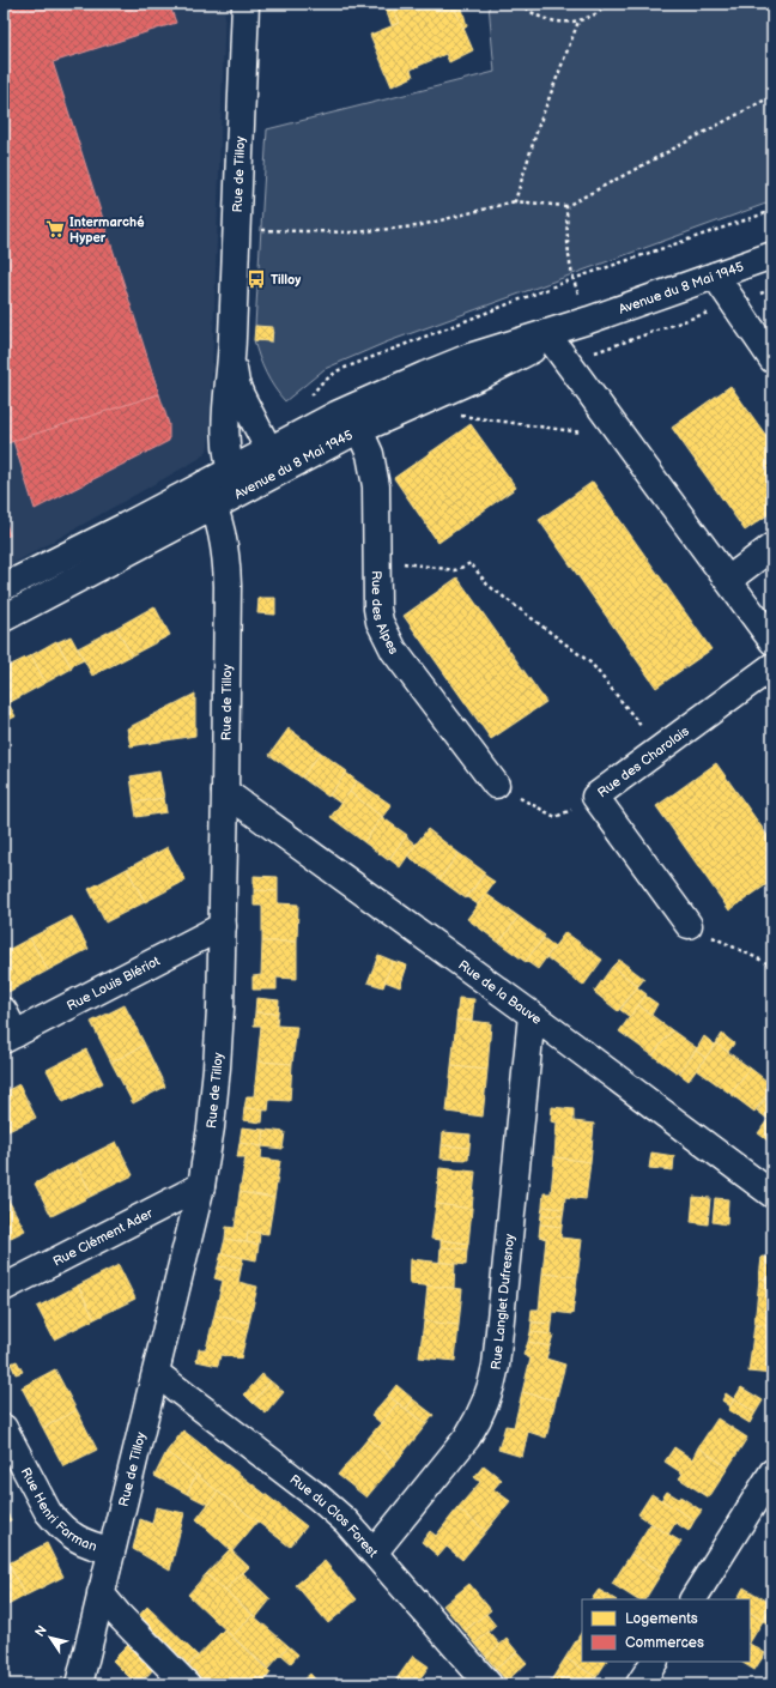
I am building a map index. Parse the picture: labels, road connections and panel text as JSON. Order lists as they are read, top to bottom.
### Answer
{
  "streets": {
    "street": [
      "Rue de Tilloy",
      "Avenue du 8 Mai 1945",
      "Rue des Alpes",
      "Rue des Charolais",
      "Rue Louis Blériot",
      "Rue de la Bauve",
      "Rue Clément Ader",
      "Rue Langlet Dufresnoy",
      "Rue Henri Farman",
      "Rue du Clos Forest"
    ]
  },
  "crossings": [
    ["Rue de Tilloy", "Avenue du 8 Mai 1945"],
    ["Rue de Tilloy", "Rue Louis Blériot"],
    ["Rue de Tilloy", "Rue de la Bauve"],
    ["Rue de Tilloy", "Rue Clément Ader"],
    ["Rue de Tilloy", "Rue Henri Farman"],
    ["Rue de Tilloy", "Rue du Clos Forest"],
    ["Avenue du 8 Mai 1945", "Rue des Alpes"],
    ["Rue de la Bauve", "Rue Langlet Dufresnoy"],
    ["Rue Langlet Dufresnoy", "Rue du Clos Forest"]
  ],
  "places": {
    "supermarket": ["Intermarché Hyper"],
    "bus stop": ["Tilloy"]
  },
  "legend": ["Logements", "Commerces"],
  "north": "top left"
}
